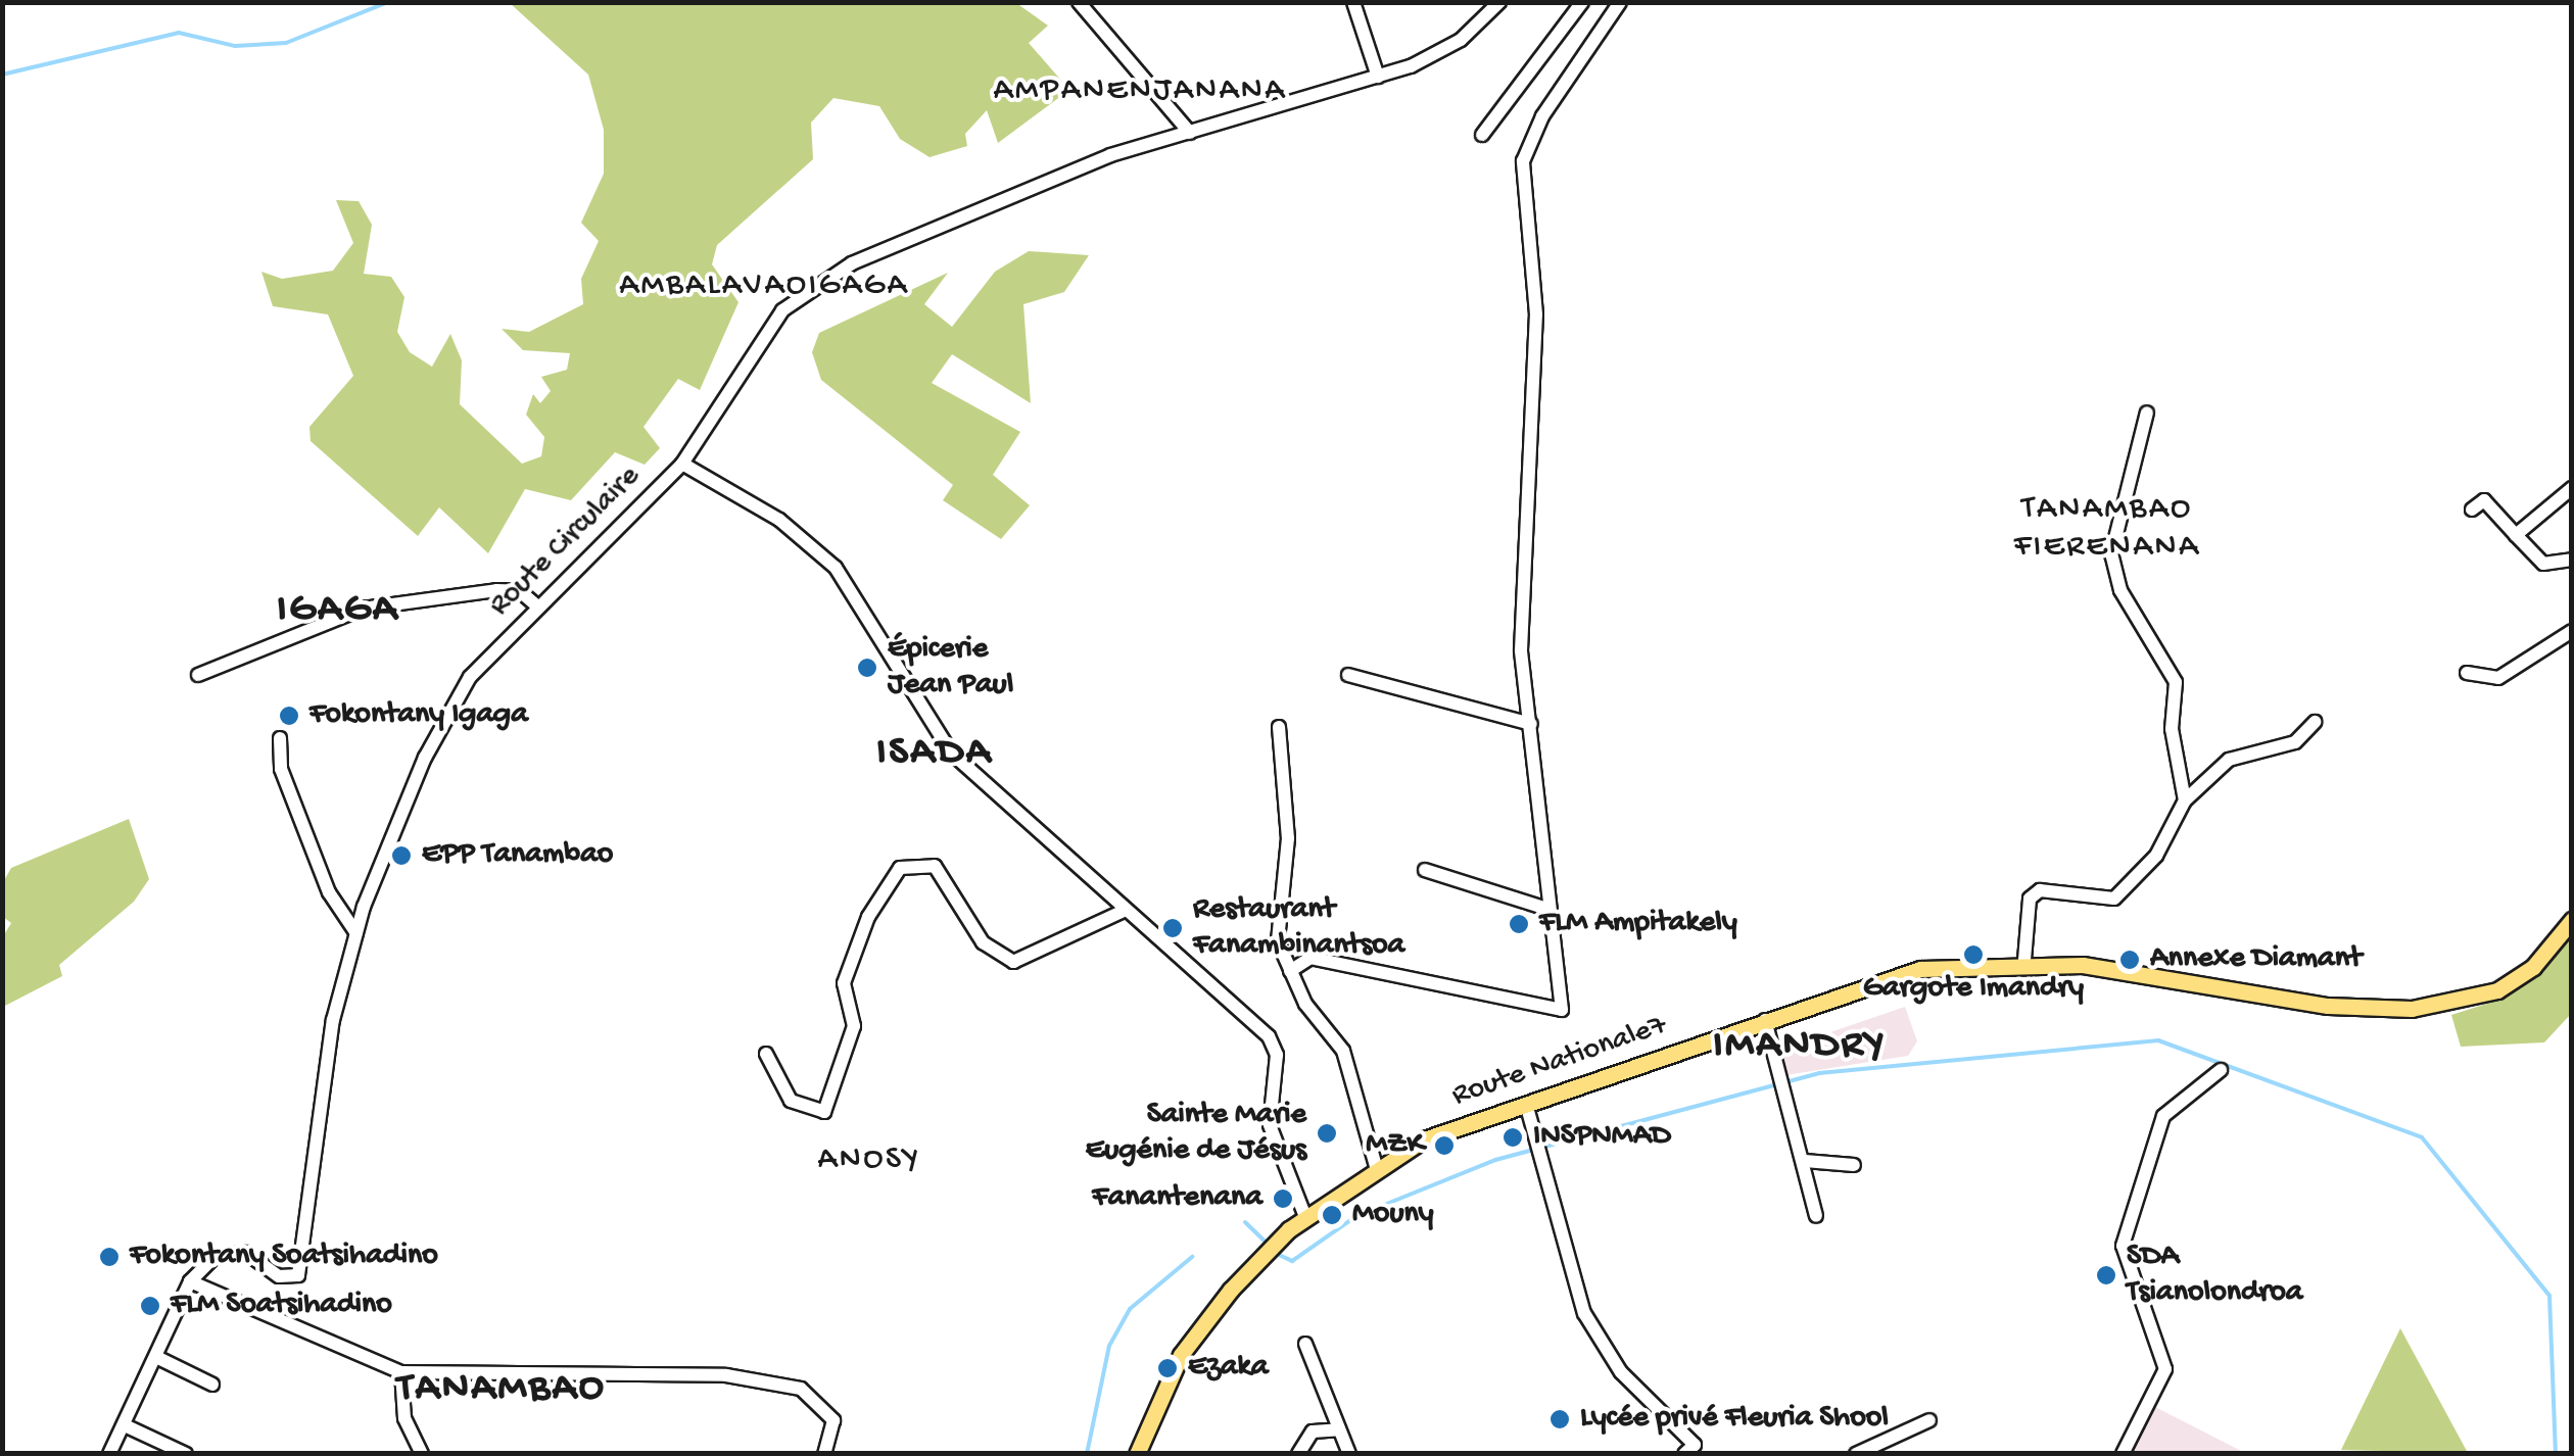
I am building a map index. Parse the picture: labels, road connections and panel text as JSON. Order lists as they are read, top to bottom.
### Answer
{
  "streets": {
    "main road": ["Route Nationale7"],
    "street": ["Route Circulaire"]
  },
  "districts": [
    "AMPANENJANANA",
    "AMBALAVAOIGAGA",
    "TANAMBAO FIERENANA",
    "IGAGA",
    "ISADA",
    "IMANDRY",
    "ANOSY",
    "TANAMBAO"
  ],
  "places": [
    "Épicerie Jean Paul",
    "Fokontany Igaga",
    "EPP Tanambao",
    "FLM Ampitakely",
    "Restaurant Fanambinantsoa",
    "Gargote Imandry",
    "Annexe Diamant",
    "Sainte Marie Eugénie de Jésus",
    "INSPNMAD",
    "MZK",
    "Fanantenana",
    "Mouny",
    "Fokontany Soatsihadino",
    "SDA Tsianolondroa",
    "FLM Soatsihadino",
    "Ezaka",
    "Lycée privé Fleuria Shool"
  ]
}
